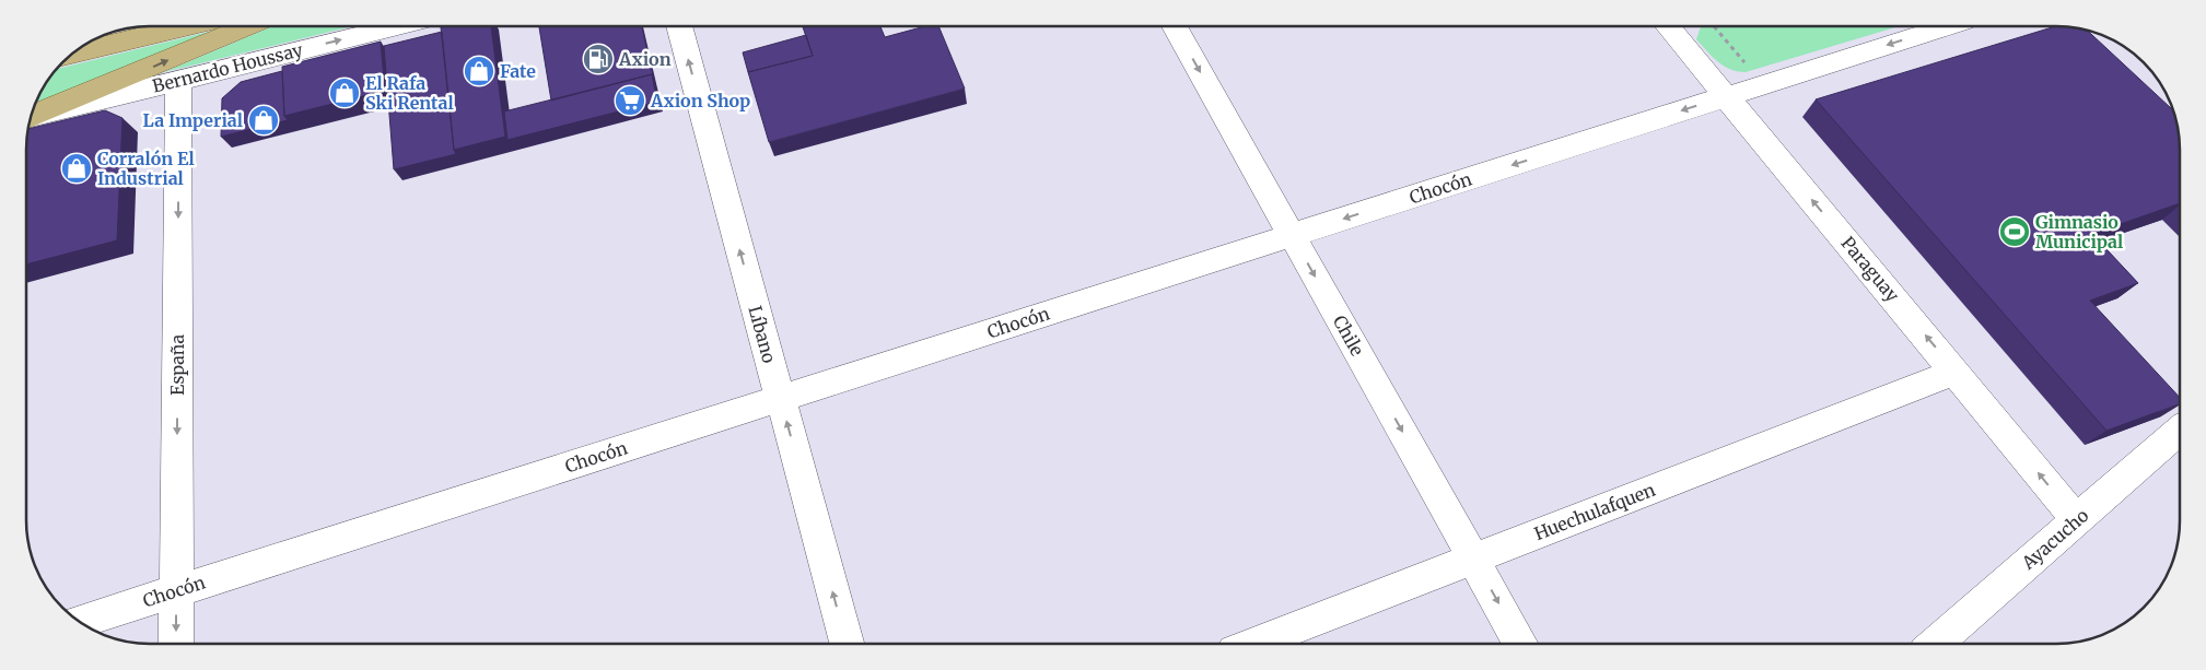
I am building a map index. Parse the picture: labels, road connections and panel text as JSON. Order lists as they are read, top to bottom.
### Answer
{
  "streets": {
    "street": [
      "Bernardo Houssay",
      "Chocón",
      "Paraguay",
      "Líbano",
      "Chile",
      "España",
      "Huechulafquen",
      "Ayacucho"
    ]
  },
  "crossings": [
    ["Bernardo Houssay", "España"],
    ["Chocón", "Paraguay"],
    ["Chocón", "Líbano"],
    ["Chocón", "Chile"],
    ["Chocón", "España"],
    ["Paraguay", "Huechulafquen"],
    ["Paraguay", "Ayacucho"],
    ["Chile", "Huechulafquen"]
  ],
  "one_way": [
    "Bernardo Houssay",
    "Chocón",
    "Paraguay",
    "Líbano",
    "Chile",
    "España"
  ],
  "places": {
    "fuel station": ["Axion"],
    "shop": [
      "Fate",
      "El Rafa Ski Rental",
      "La Imperial",
      "Corralón El Industrial"
    ],
    "supermarket": ["Axion Shop"],
    "sports": ["Gimnasio Municipal"]
  }
}
